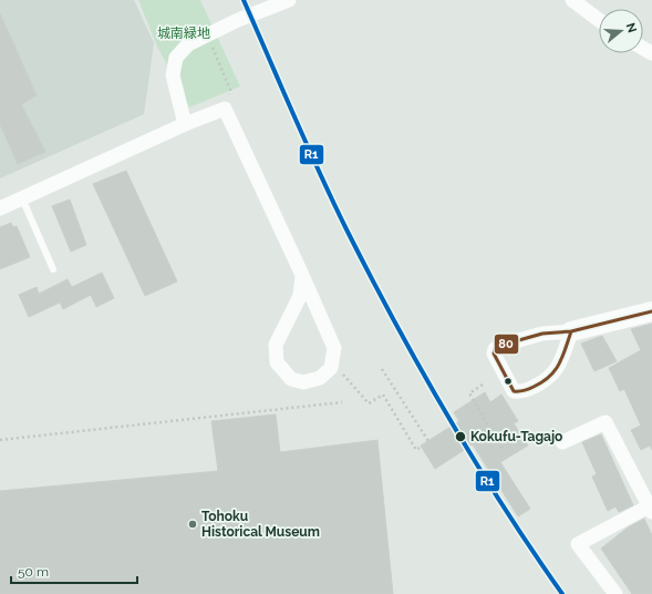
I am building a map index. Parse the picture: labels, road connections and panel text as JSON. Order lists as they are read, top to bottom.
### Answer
{
  "parks": ["城南緑地"],
  "places": ["Kokufu-Tagajo", "Tohoku Historical Museum"],
  "lines": ["transit line R1", "transit line 80"],
  "scale_bar": "50 m",
  "north": "right"
}
